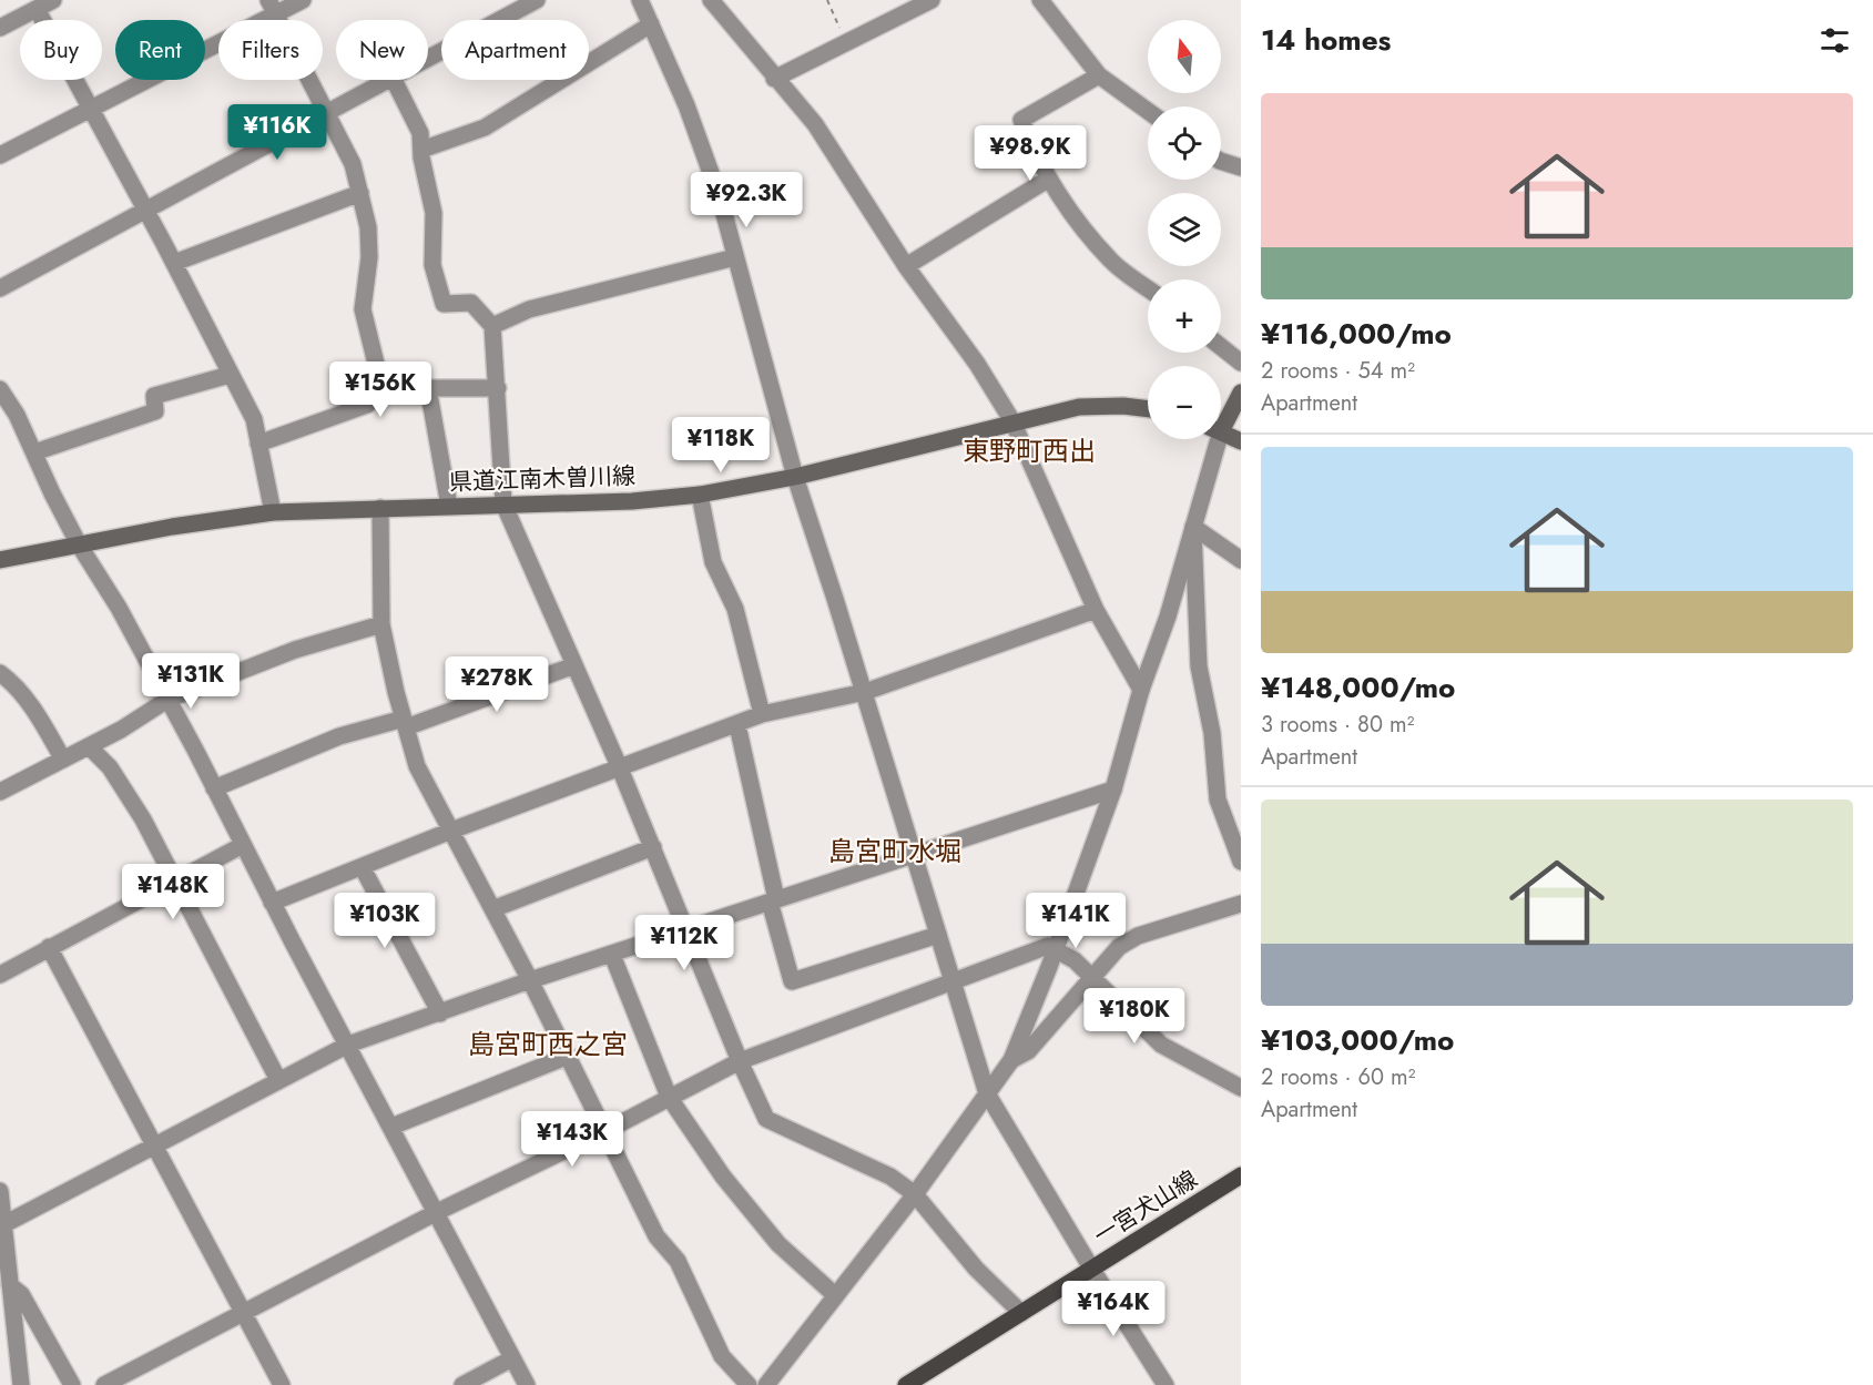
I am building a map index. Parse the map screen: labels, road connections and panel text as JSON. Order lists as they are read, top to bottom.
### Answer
{
  "streets": {
    "main road": ["県道江南木曽川線", "一宮犬山線"]
  },
  "districts": ["東野町西出", "島宮町水堀", "島宮町西之宮"],
  "north": "top",
  "page": {
    "heading": "14 homes",
    "map_buttons": ["+", "−"],
    "chip": [
      "Buy",
      "Rent",
      "Filters",
      "New",
      "Apartment"
    ],
    "list": [
      {
        "name": "¥116,000/mo",
        "note": "2 rooms · 54 m² · Apartment"
      },
      {
        "name": "¥148,000/mo",
        "note": "3 rooms · 80 m² · Apartment"
      },
      {
        "name": "¥103,000/mo",
        "note": "2 rooms · 60 m² · Apartment"
      }
    ],
    "price": [
      "¥116K",
      "¥98.9K",
      "¥92.3K",
      "¥156K",
      "¥118K",
      "¥131K",
      "¥278K",
      "¥148K",
      "¥103K",
      "¥141K",
      "¥112K",
      "¥180K",
      "¥143K",
      "¥164K"
    ]
  }
}
